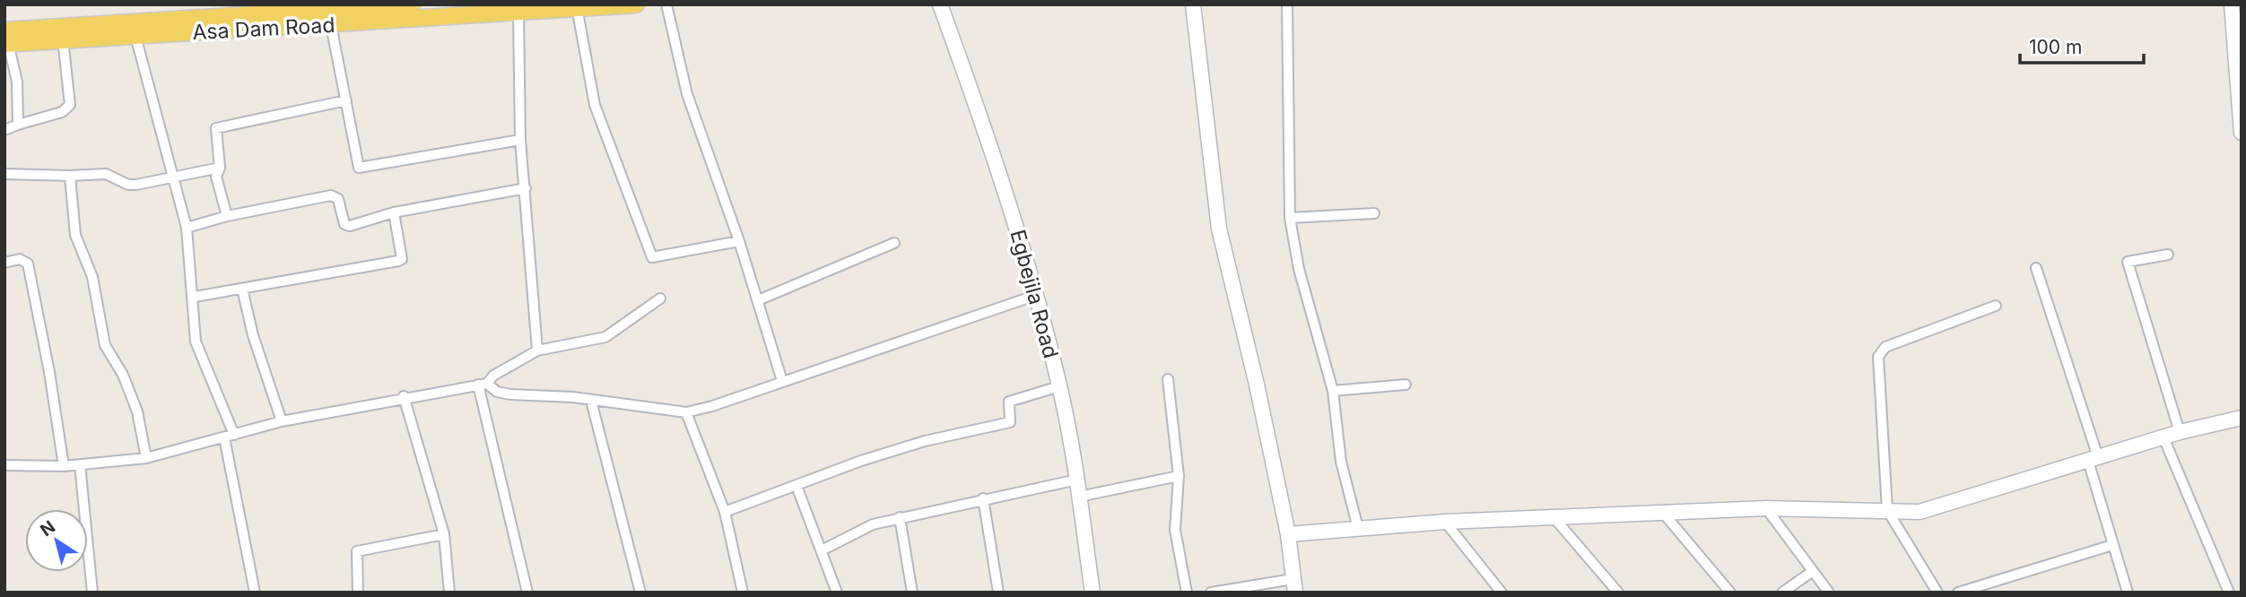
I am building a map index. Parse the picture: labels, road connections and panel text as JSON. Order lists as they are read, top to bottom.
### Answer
{
  "streets": {
    "main road": ["Asa Dam Road"],
    "street": ["Egbejila Road"]
  },
  "scale_bar": "100 m",
  "north": "top left"
}
